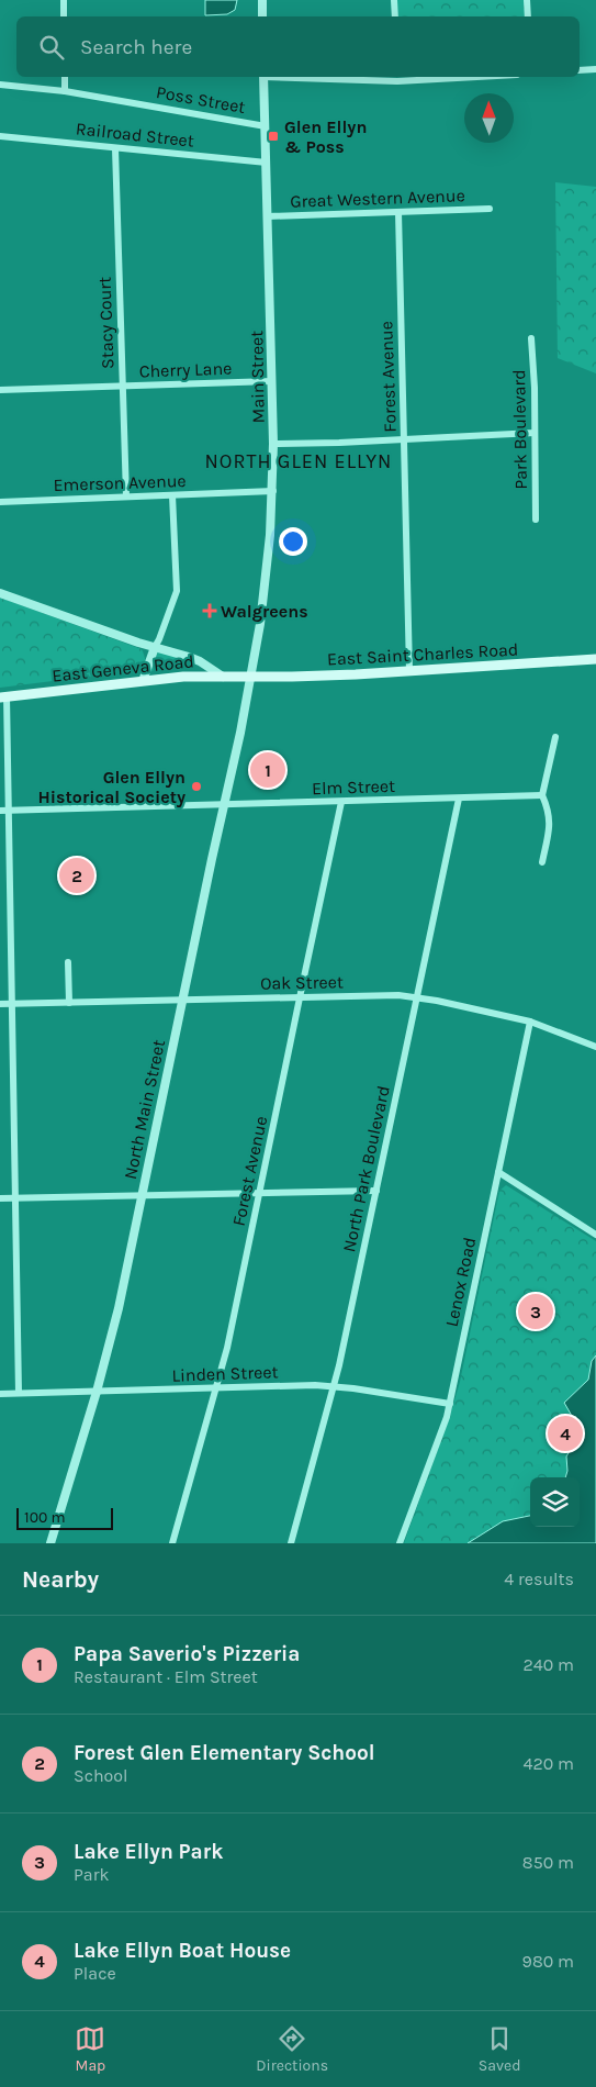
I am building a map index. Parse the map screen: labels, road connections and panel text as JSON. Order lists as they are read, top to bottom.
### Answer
{
  "streets": {
    "main road": ["East Saint Charles Road", "East Geneva Road"],
    "street": [
      "Poss Street",
      "Railroad Street",
      "Great Western Avenue",
      "Stacy Court",
      "Cherry Lane",
      "Main Street",
      "Forest Avenue",
      "Park Boulevard",
      "Emerson Avenue",
      "Elm Street",
      "Oak Street",
      "North Main Street",
      "North Park Boulevard",
      "Lenox Road",
      "Linden Street"
    ]
  },
  "crossings": [
    ["Poss Street", "Main Street"],
    ["Railroad Street", "Stacy Court"],
    ["Railroad Street", "Main Street"],
    ["Great Western Avenue", "Main Street"],
    ["Great Western Avenue", "Forest Avenue"],
    ["Stacy Court", "Cherry Lane"],
    ["Stacy Court", "Emerson Avenue"],
    ["Cherry Lane", "Main Street"],
    ["Main Street", "Emerson Avenue"],
    ["Main Street", "East Saint Charles Road"],
    ["Main Street", "East Geneva Road"],
    ["Main Street", "North Main Street"],
    ["Forest Avenue", "East Saint Charles Road"],
    ["Forest Avenue", "Elm Street"],
    ["Forest Avenue", "Oak Street"],
    ["Forest Avenue", "Linden Street"],
    ["East Saint Charles Road", "East Geneva Road"],
    ["East Saint Charles Road", "North Main Street"],
    ["East Geneva Road", "North Main Street"],
    ["Elm Street", "North Main Street"],
    ["Elm Street", "North Park Boulevard"],
    ["Oak Street", "North Main Street"],
    ["Oak Street", "North Park Boulevard"],
    ["Oak Street", "Lenox Road"],
    ["North Main Street", "Linden Street"],
    ["North Park Boulevard", "Linden Street"],
    ["Lenox Road", "Linden Street"]
  ],
  "districts": ["NORTH GLEN ELLYN"],
  "places": {
    "transit": ["Glen Ellyn & Poss"],
    "health": ["Walgreens"],
    "other": ["Glen Ellyn Historical Society"]
  },
  "scale_bar": "100 m",
  "north": "top",
  "page": {
    "search": "Search here",
    "pins": [
      "1",
      "2",
      "3",
      "4"
    ],
    "scale": "100 m",
    "heading": ["Nearby", "4 results"],
    "list": [
      {
        "mark": "1",
        "name": "Papa Saverio's Pizzeria",
        "note": "Restaurant · Elm Street",
        "value": "240 m"
      },
      {
        "mark": "2",
        "name": "Forest Glen Elementary School",
        "note": "School",
        "value": "420 m"
      },
      {
        "mark": "3",
        "name": "Lake Ellyn Park",
        "note": "Park",
        "value": "850 m"
      },
      {
        "mark": "4",
        "name": "Lake Ellyn Boat House",
        "note": "Place",
        "value": "980 m"
      }
    ],
    "nav": ["Map", "Directions", "Saved"]
  }
}
